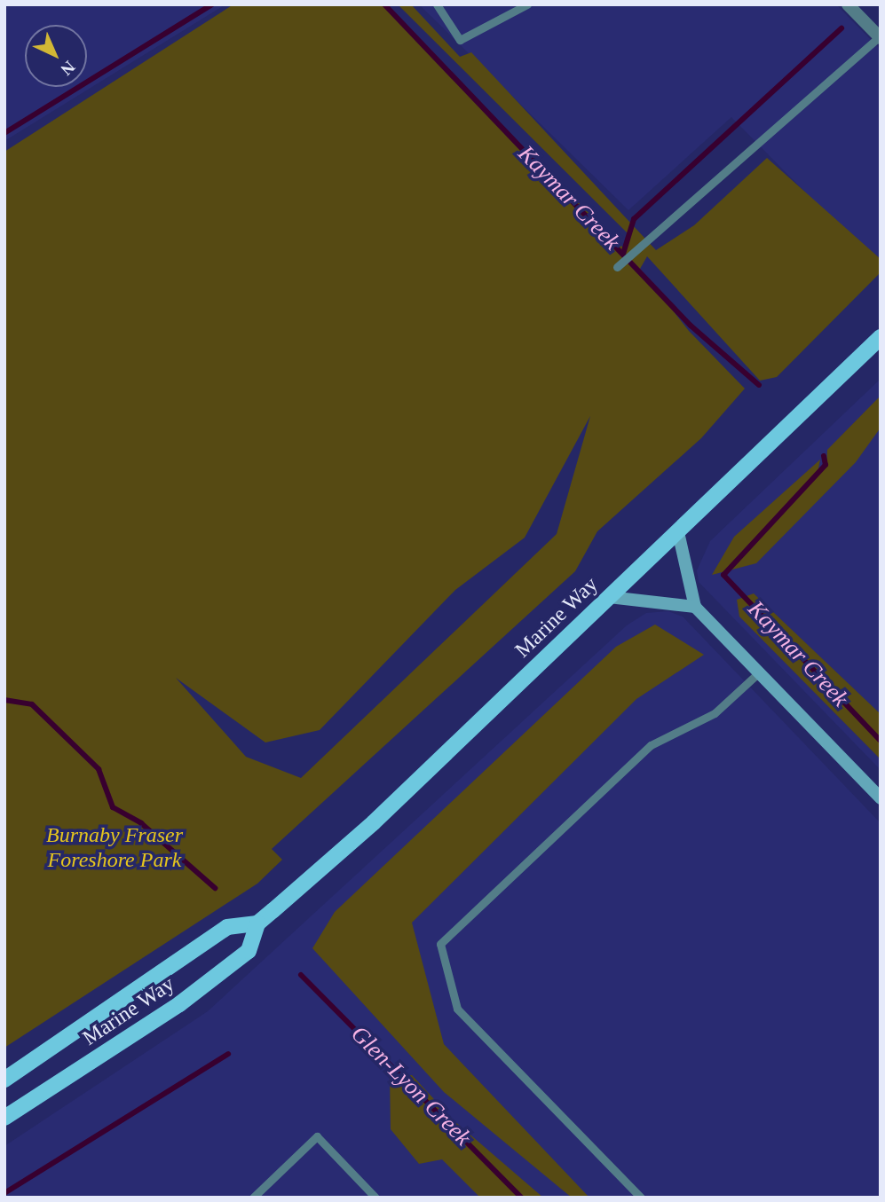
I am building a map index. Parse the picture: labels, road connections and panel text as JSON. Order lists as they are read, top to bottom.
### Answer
{
  "streets": {
    "main road": ["Marine Way"]
  },
  "water": ["Kaymar Creek", "Glen-Lyon Creek"],
  "parks": ["Burnaby Fraser Foreshore Park"],
  "north": "bottom right"
}
